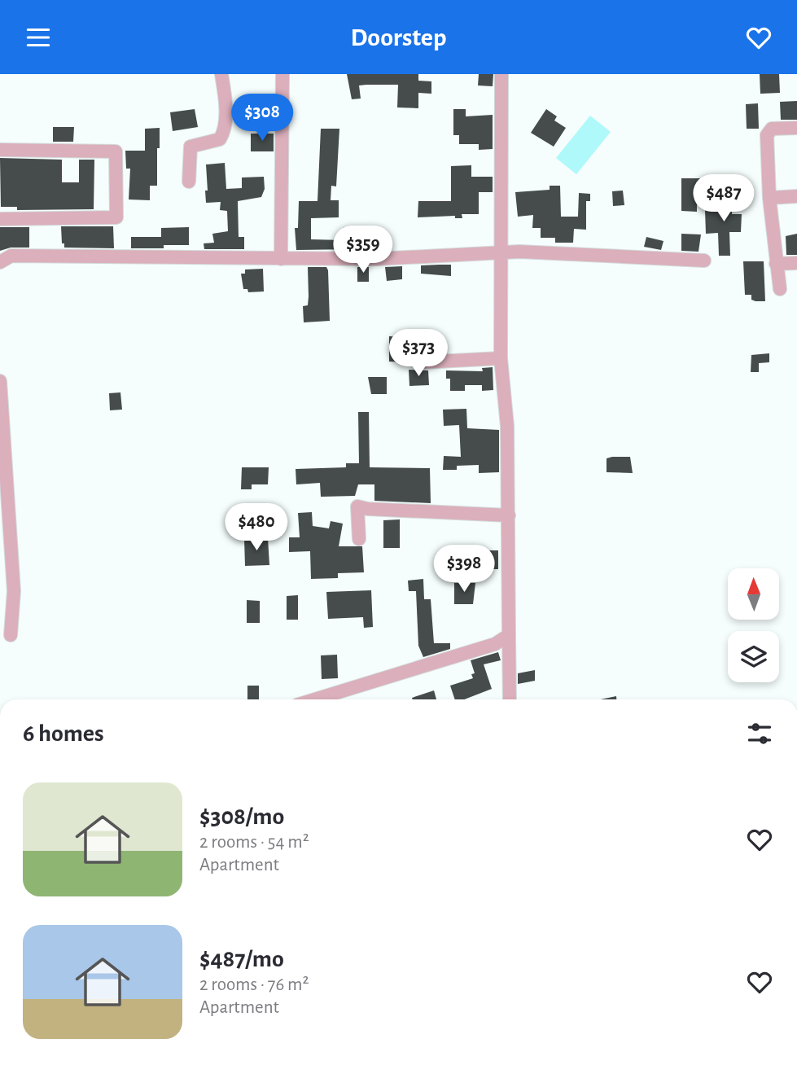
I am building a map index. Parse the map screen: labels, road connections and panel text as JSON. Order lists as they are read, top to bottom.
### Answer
{
  "north": "top",
  "page": {
    "header": "Doorstep",
    "price": [
      "$308",
      "$487",
      "$359",
      "$373",
      "$480",
      "$398"
    ],
    "heading": "6 homes",
    "list": [
      {
        "name": "$308/mo",
        "note": "2 rooms · 54 m² · Apartment"
      },
      {
        "name": "$487/mo",
        "note": "2 rooms · 76 m² · Apartment"
      }
    ]
  }
}
